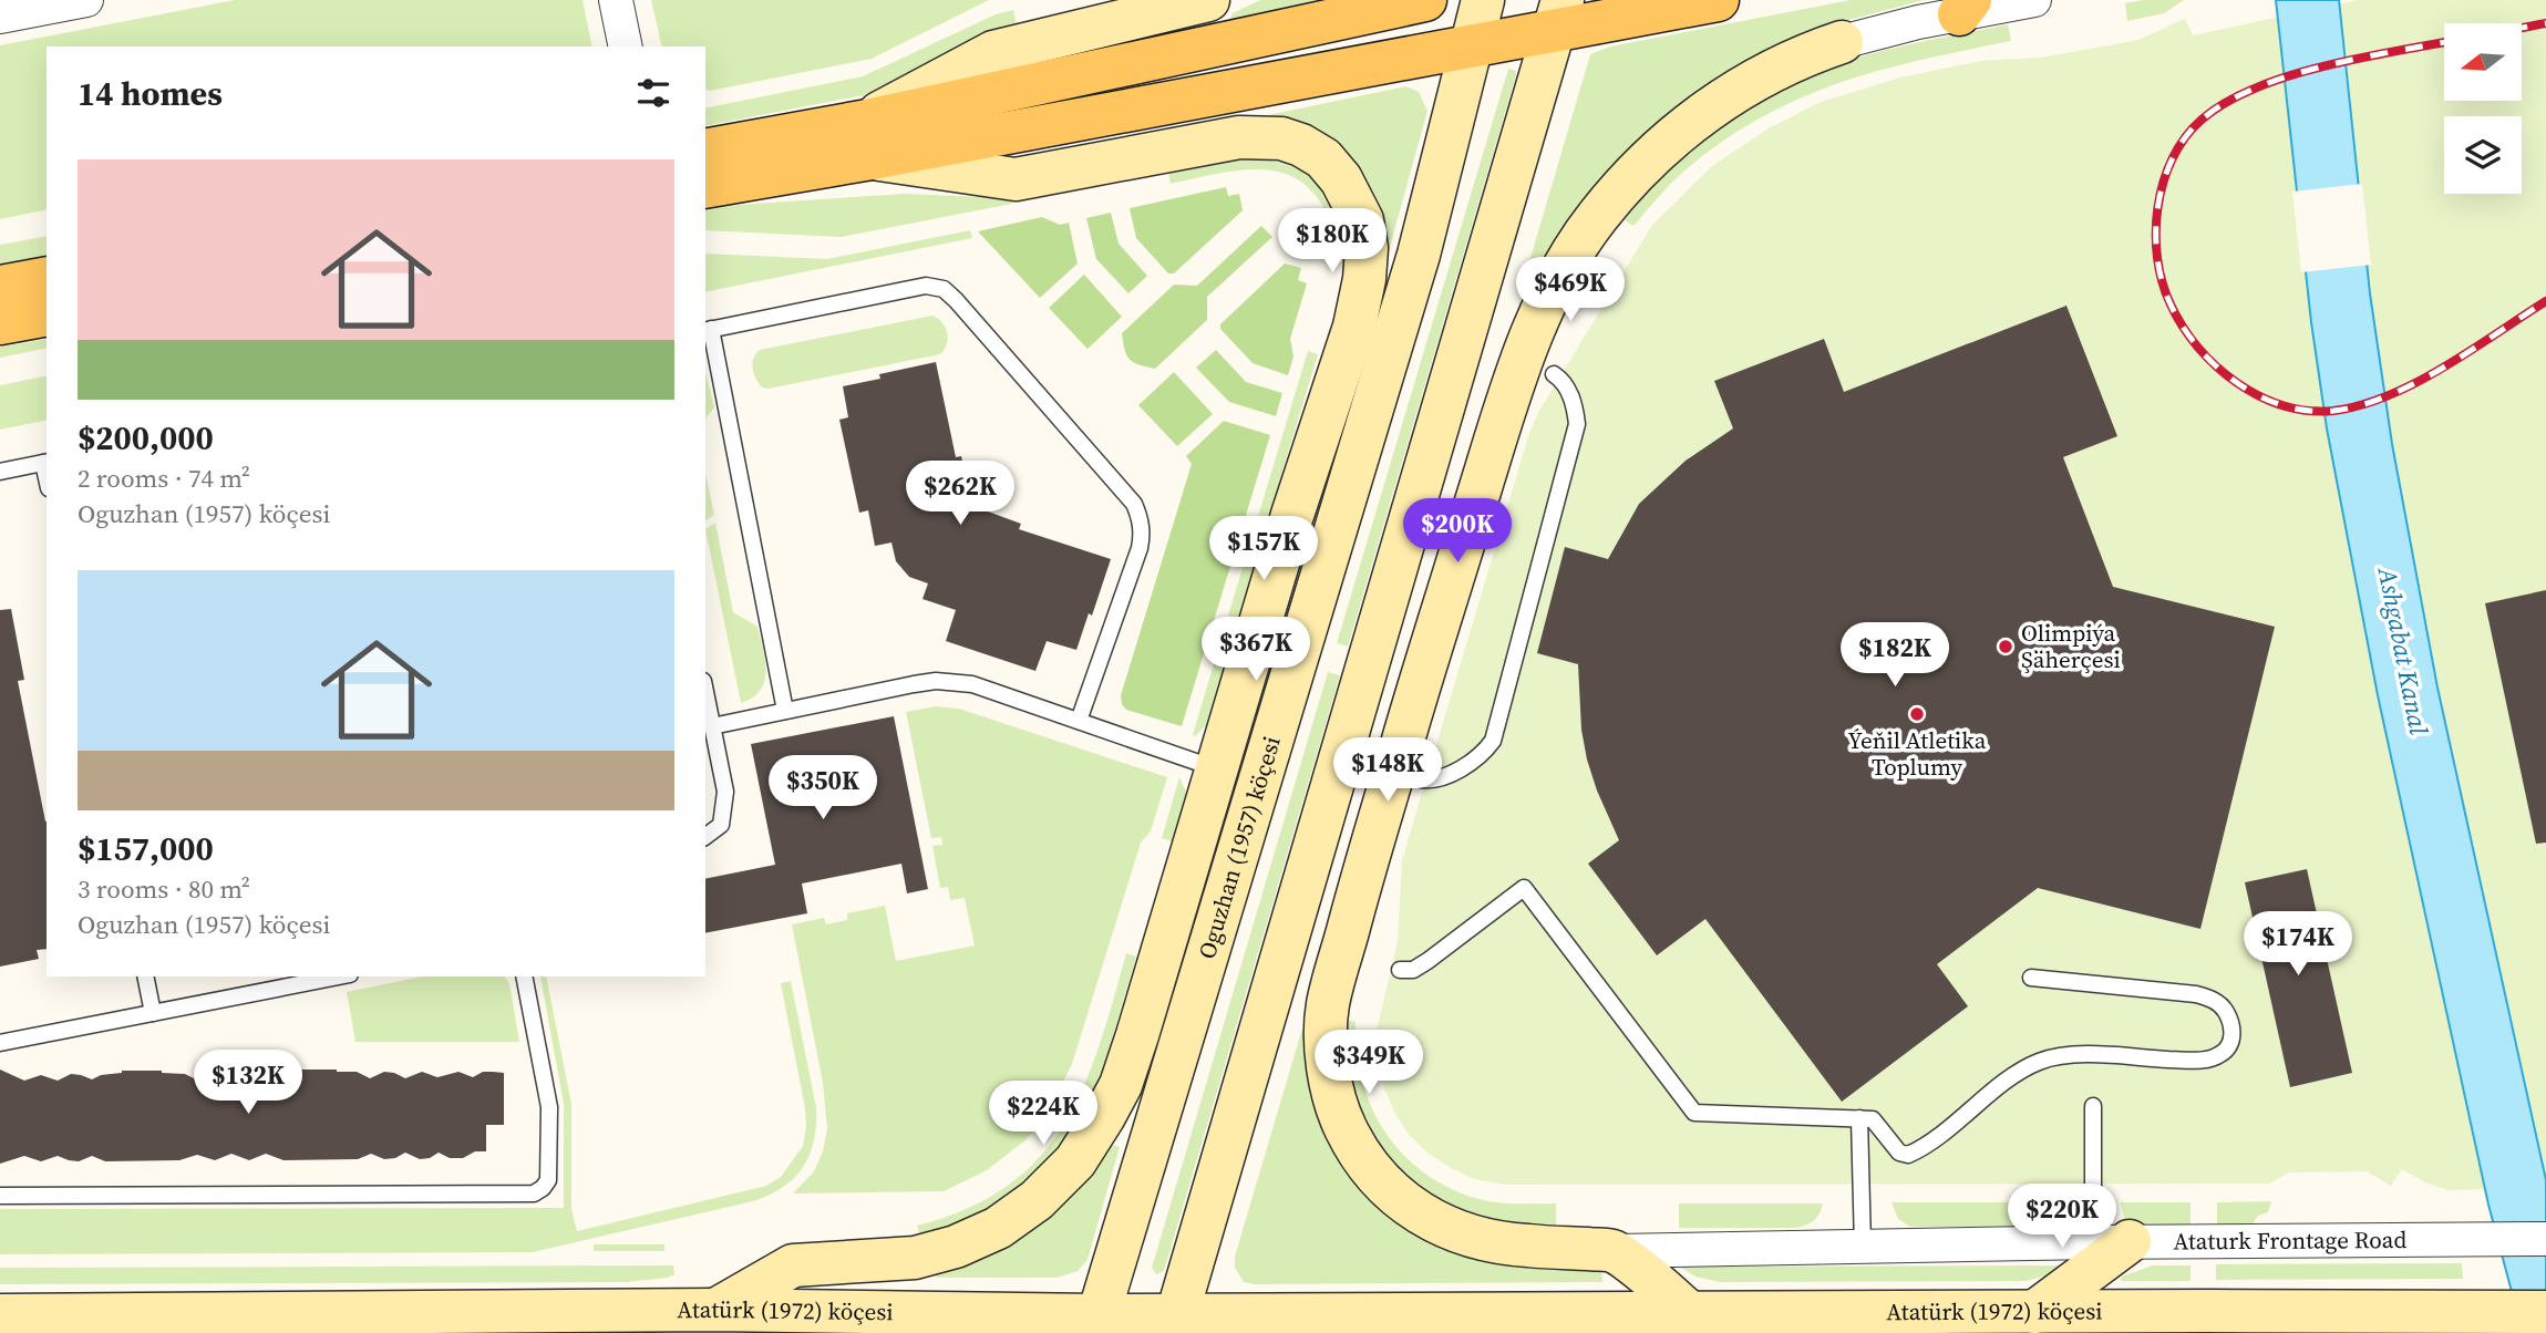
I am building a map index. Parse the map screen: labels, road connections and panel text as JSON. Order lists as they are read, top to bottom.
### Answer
{
  "streets": {
    "main road": ["Oguzhan (1957) köçesi", "Atatürk (1972) köçesi"],
    "street": ["Ataturk Frontage Road"]
  },
  "crossings": [
    ["Oguzhan (1957) köçesi", "Atatürk (1972) köçesi"]
  ],
  "water": ["Ashgabat Kanal"],
  "places": ["Olimpiýa Şäherçesi", "Ýeňil Atletika Toplumy"],
  "north": "left",
  "page": {
    "heading": "14 homes",
    "list": [
      {
        "name": "$200,000",
        "note": "2 rooms · 74 m² · Oguzhan (1957) köçesi"
      },
      {
        "name": "$157,000",
        "note": "3 rooms · 80 m² · Oguzhan (1957) köçesi"
      }
    ],
    "price": [
      "$180K",
      "$469K",
      "$262K",
      "$200K",
      "$157K",
      "$367K",
      "$182K",
      "$148K",
      "$350K",
      "$174K",
      "$349K",
      "$132K",
      "$224K",
      "$220K"
    ]
  }
}
